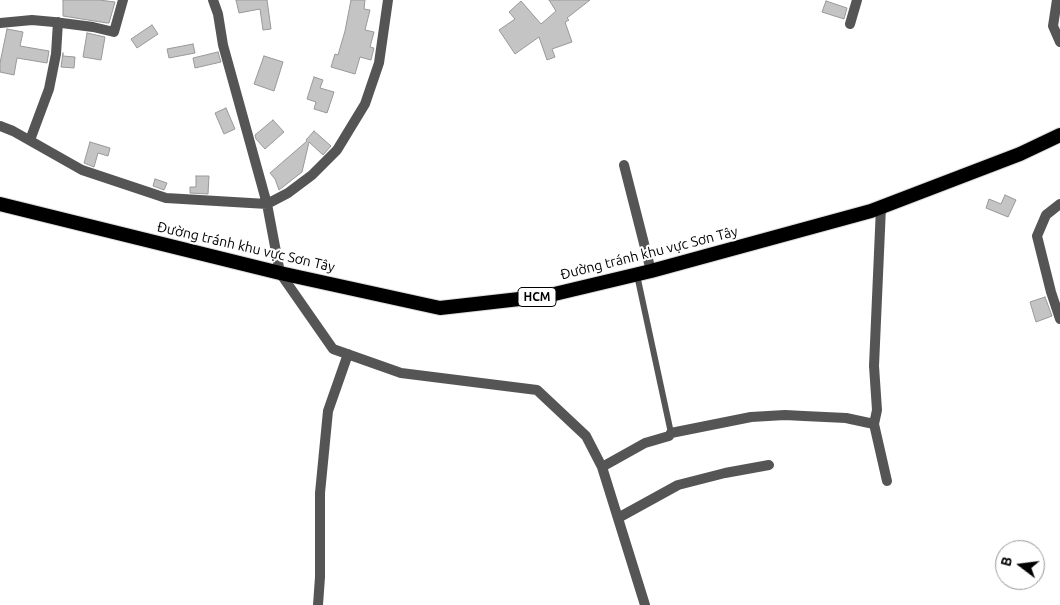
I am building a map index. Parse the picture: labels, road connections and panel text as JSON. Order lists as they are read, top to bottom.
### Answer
{
  "streets": {
    "highway": ["Đường tránh khu vực Sơn Tây", "HCM"]
  },
  "north": "left"
}
